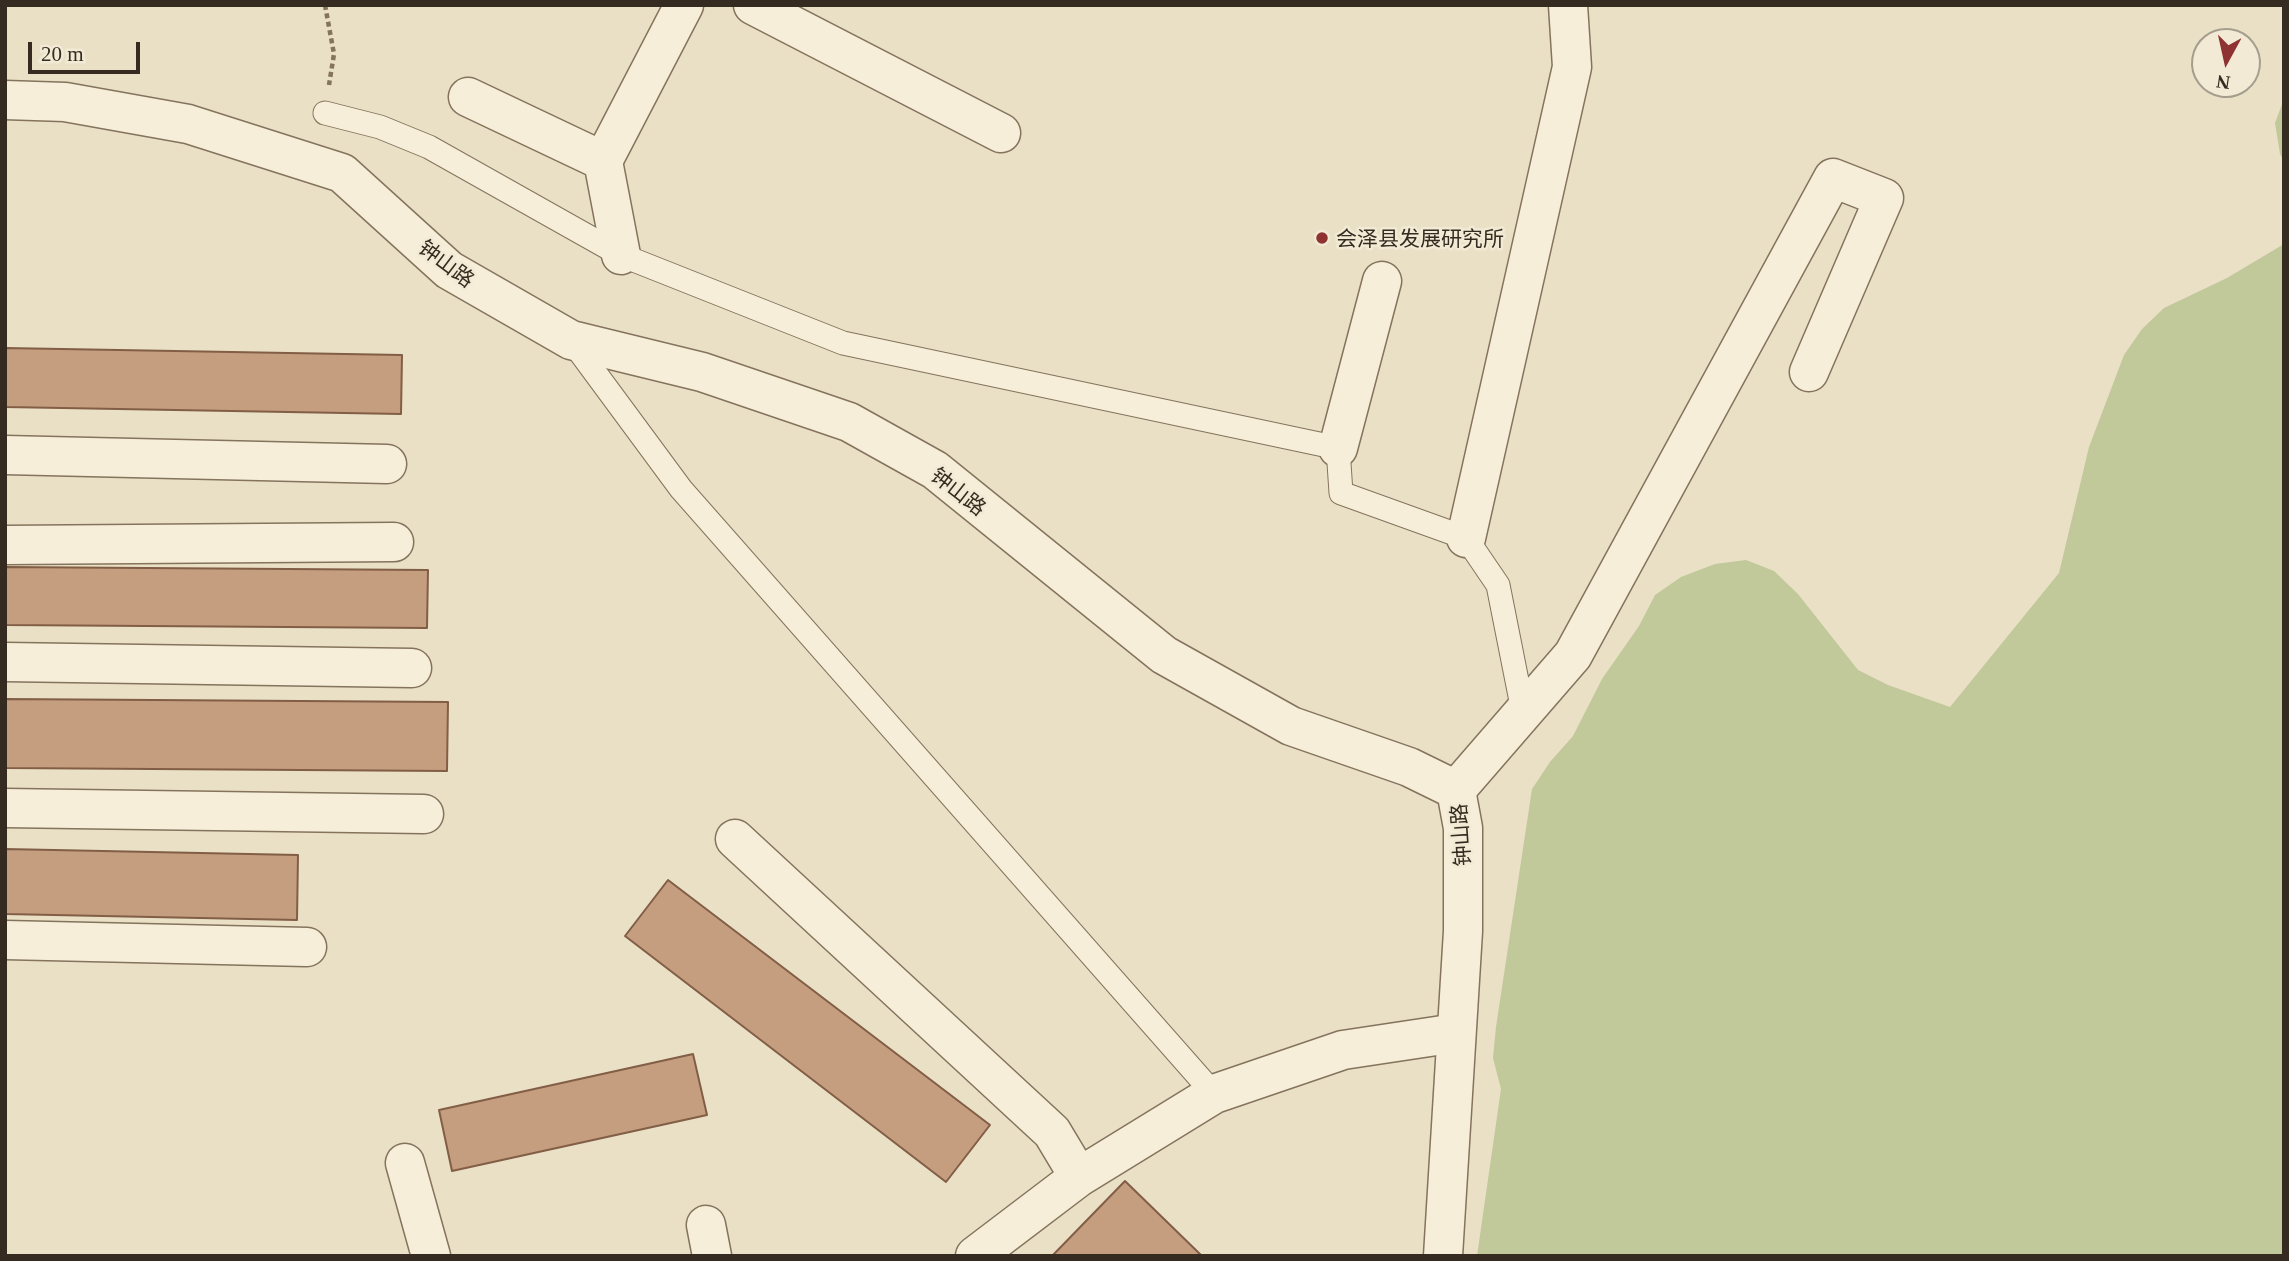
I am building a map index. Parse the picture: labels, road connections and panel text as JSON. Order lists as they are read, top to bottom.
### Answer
{
  "streets": {
    "street": ["钟山路"]
  },
  "places": ["会泽县发展研究所"],
  "scale_bar": "20 m",
  "north": "bottom"
}
